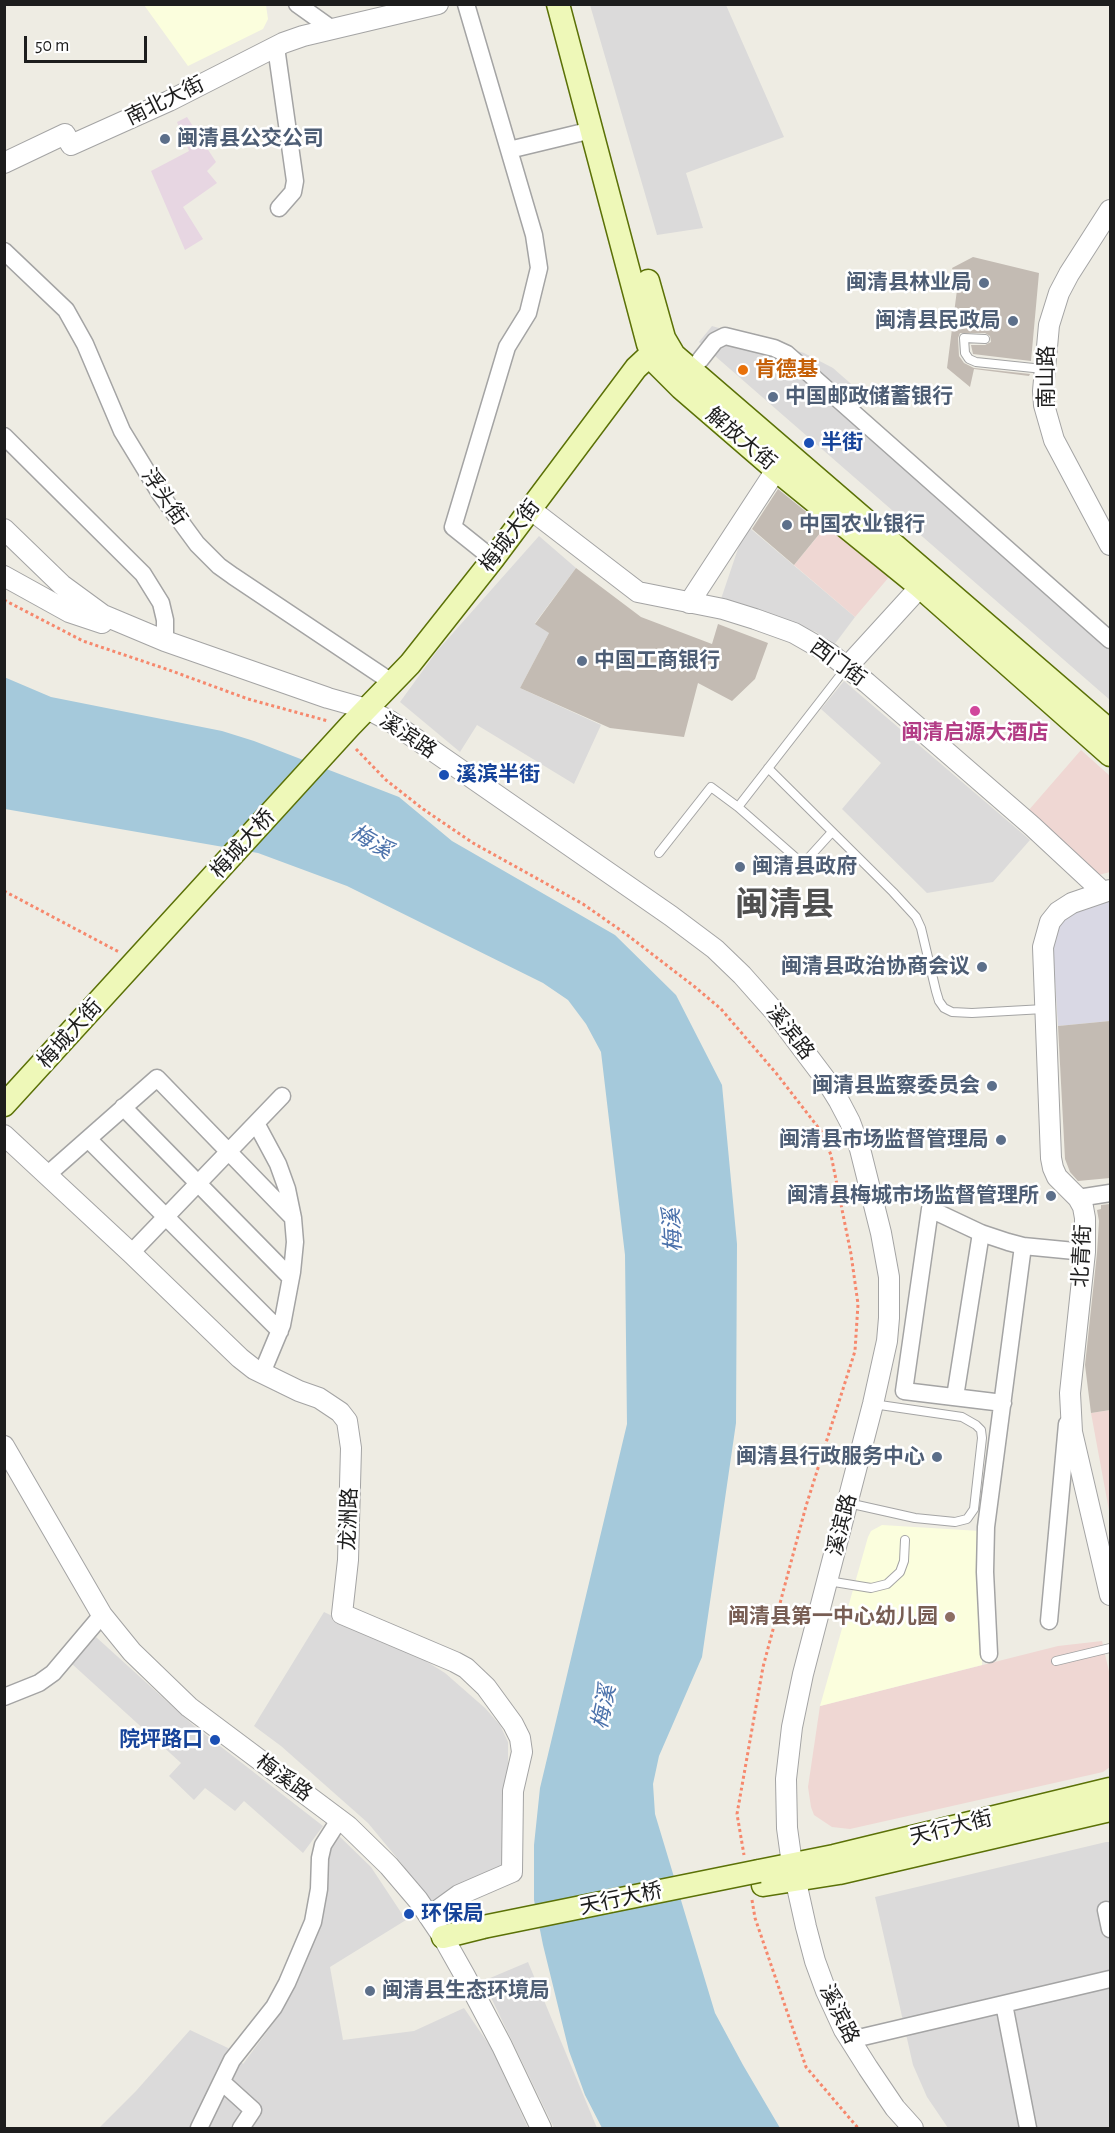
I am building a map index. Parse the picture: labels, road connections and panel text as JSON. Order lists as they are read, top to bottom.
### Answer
{
  "streets": {
    "main road": [
      "解放大街",
      "梅城大街",
      "梅城大桥",
      "天行大街",
      "天行大桥"
    ],
    "street": [
      "南北大街",
      "南山路",
      "浮头街",
      "西门街",
      "溪滨路",
      "北青街",
      "龙洲路",
      "梅溪路"
    ]
  },
  "crossings": [
    ["解放大街", "梅城大街"],
    ["浮头街", "梅城大街"],
    ["梅城大街", "西门街"],
    ["梅城大街", "溪滨路"],
    ["梅城大街", "梅城大桥"],
    ["西门街", "北青街"],
    ["溪滨路", "天行大街"],
    ["溪滨路", "天行大桥"],
    ["龙洲路", "梅溪路"],
    ["梅溪路", "天行大桥"],
    ["天行大街", "天行大桥"]
  ],
  "districts": ["闽清县"],
  "water": ["梅溪"],
  "places": [
    "闽清县公交公司",
    "闽清县林业局",
    "闽清县民政局",
    "肯德基",
    "中国邮政储蓄银行",
    "半街",
    "中国农业银行",
    "中国工商银行",
    "闽清启源大酒店",
    "溪滨半街",
    "闽清县政府",
    "闽清县政治协商会议",
    "闽清县监察委员会",
    "闽清县市场监督管理局",
    "闽清县梅城市场监督管理所",
    "闽清县行政服务中心",
    "闽清县第一中心幼儿园",
    "院坪路口",
    "环保局",
    "闽清县生态环境局"
  ],
  "scale_bar": "50 m"
}
